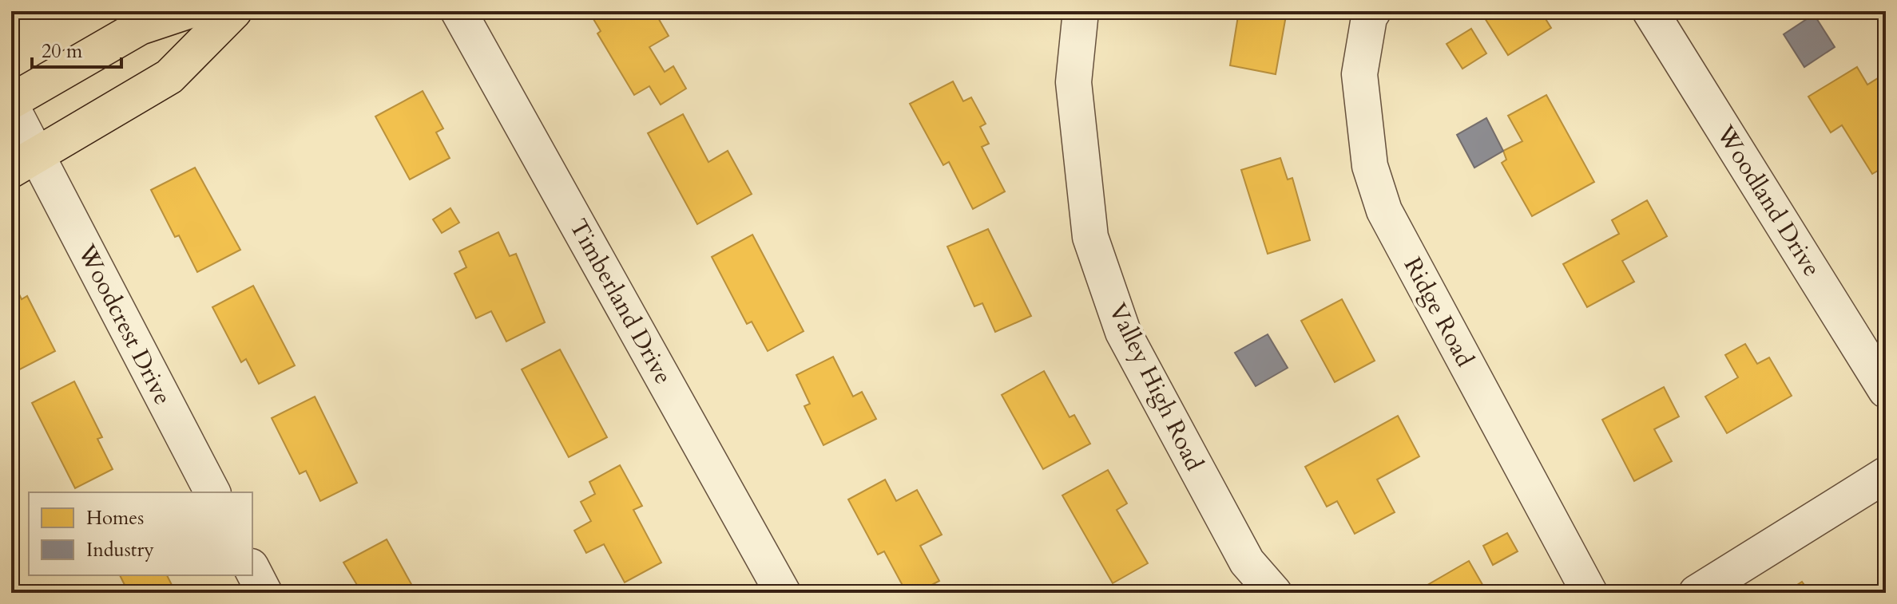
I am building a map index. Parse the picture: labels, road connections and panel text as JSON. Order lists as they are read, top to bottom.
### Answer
{
  "streets": {
    "street": [
      "Woodland Drive",
      "Timberland Drive",
      "Ridge Road",
      "Woodcrest Drive",
      "Valley High Road"
    ]
  },
  "legend": ["Homes", "Industry"],
  "scale_bar": "20 m"
}
